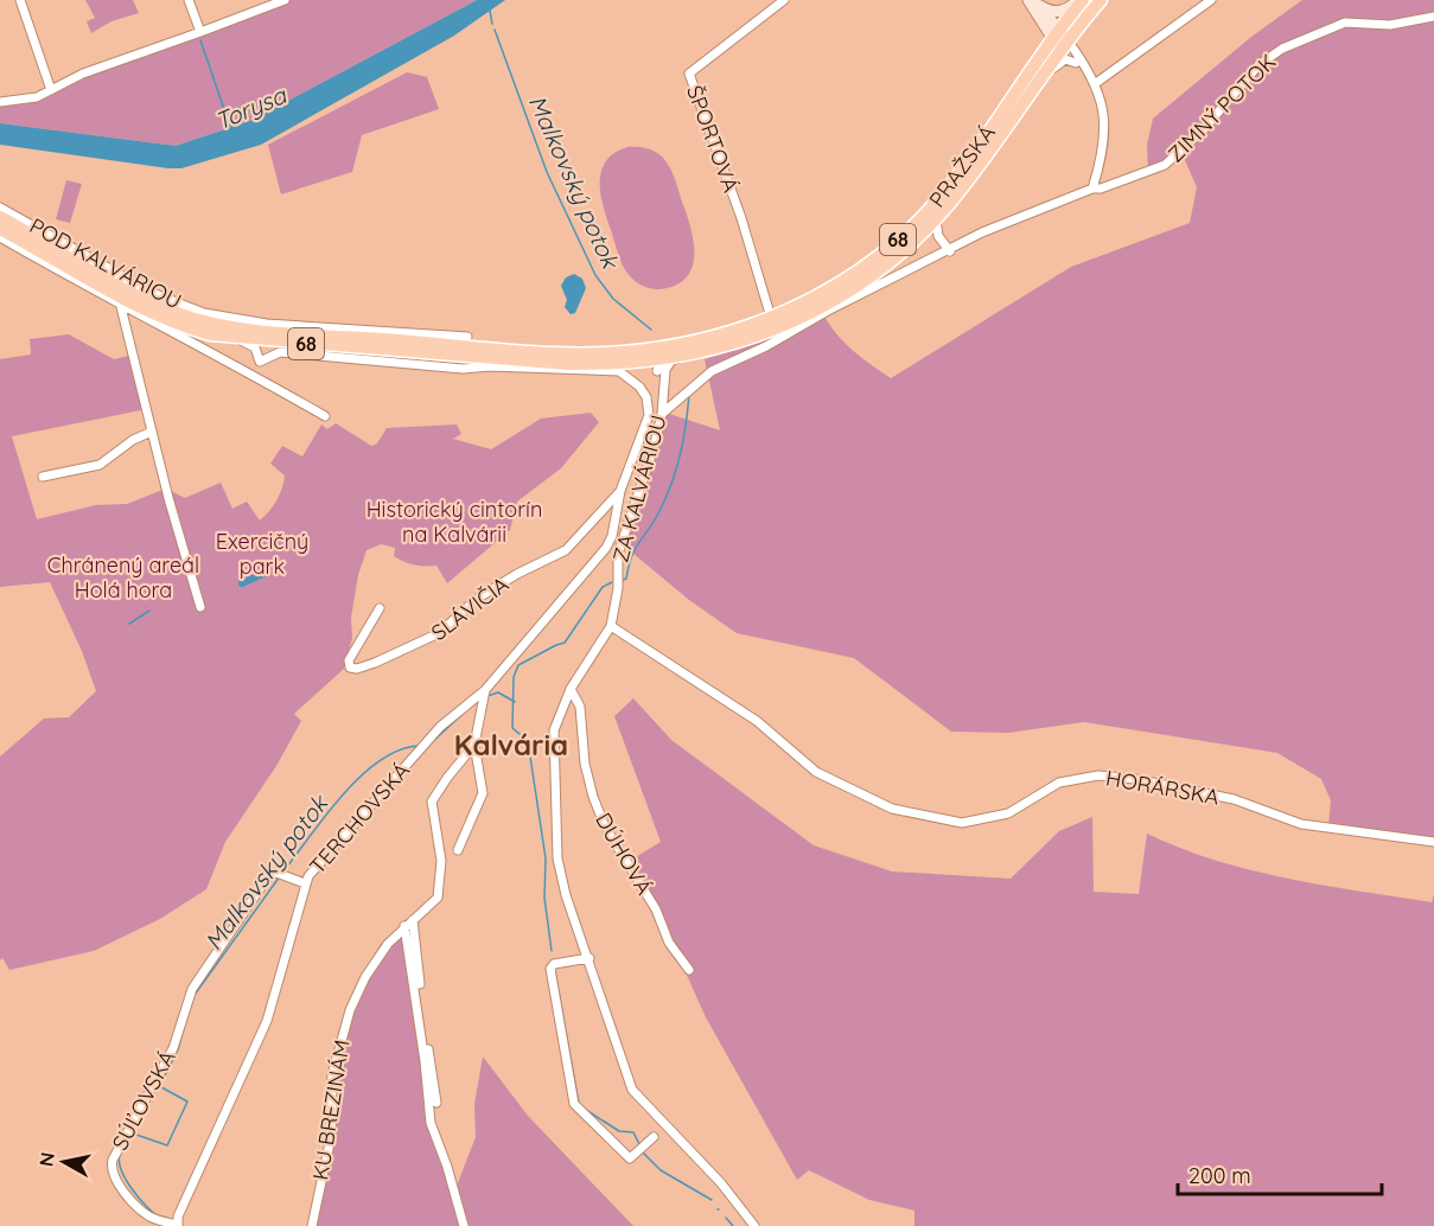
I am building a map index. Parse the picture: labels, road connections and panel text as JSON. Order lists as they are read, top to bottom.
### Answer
{
  "streets": {
    "main road": ["PRAŽSKÁ", "68", "POD KALVÁRIOU"],
    "street": [
      "ZIMNÝ POTOK",
      "ŠPORTOVÁ",
      "ZA KALVÁRIOU",
      "SLÁVIČIA",
      "HORÁRSKA",
      "TERCHOVSKÁ",
      "DÚHOVÁ",
      "SÚĽOVSKÁ",
      "KU BREZINÁM"
    ]
  },
  "crossings": [
    ["ZIMNÝ POTOK", "ZA KALVÁRIOU"],
    ["ŠPORTOVÁ", "PRAŽSKÁ"],
    ["PRAŽSKÁ", "POD KALVÁRIOU"],
    ["PRAŽSKÁ", "ZA KALVÁRIOU"],
    ["POD KALVÁRIOU", "ZA KALVÁRIOU"],
    ["ZA KALVÁRIOU", "HORÁRSKA"],
    ["ZA KALVÁRIOU", "DÚHOVÁ"],
    ["SLÁVIČIA", "TERCHOVSKÁ"],
    ["TERCHOVSKÁ", "SÚĽOVSKÁ"]
  ],
  "districts": ["Kalvária"],
  "water": ["Torysa", "Malkovský potok"],
  "parks": ["Historický cintorín na Kalvárii", "Exercičný park", "Chránený areál Holá hora"],
  "scale_bar": "200 m",
  "north": "left"
}
